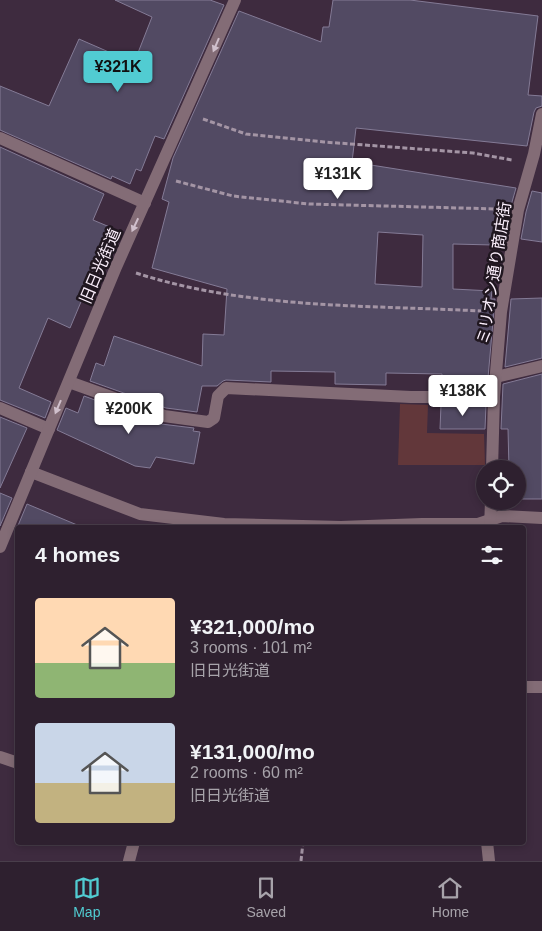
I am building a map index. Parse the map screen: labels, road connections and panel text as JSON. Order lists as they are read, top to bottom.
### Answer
{
  "streets": {
    "street": ["旧日光街道", "ミリオン通り商店街"]
  },
  "one_way": ["旧日光街道"],
  "page": {
    "price": [
      "¥321K",
      "¥131K",
      "¥138K",
      "¥200K"
    ],
    "heading": "4 homes",
    "list": [
      {
        "name": "¥321,000/mo",
        "note": "3 rooms · 101 m² · 旧日光街道"
      },
      {
        "name": "¥131,000/mo",
        "note": "2 rooms · 60 m² · 旧日光街道"
      }
    ],
    "tabs": ["Map", "Saved", "Home"]
  }
}
